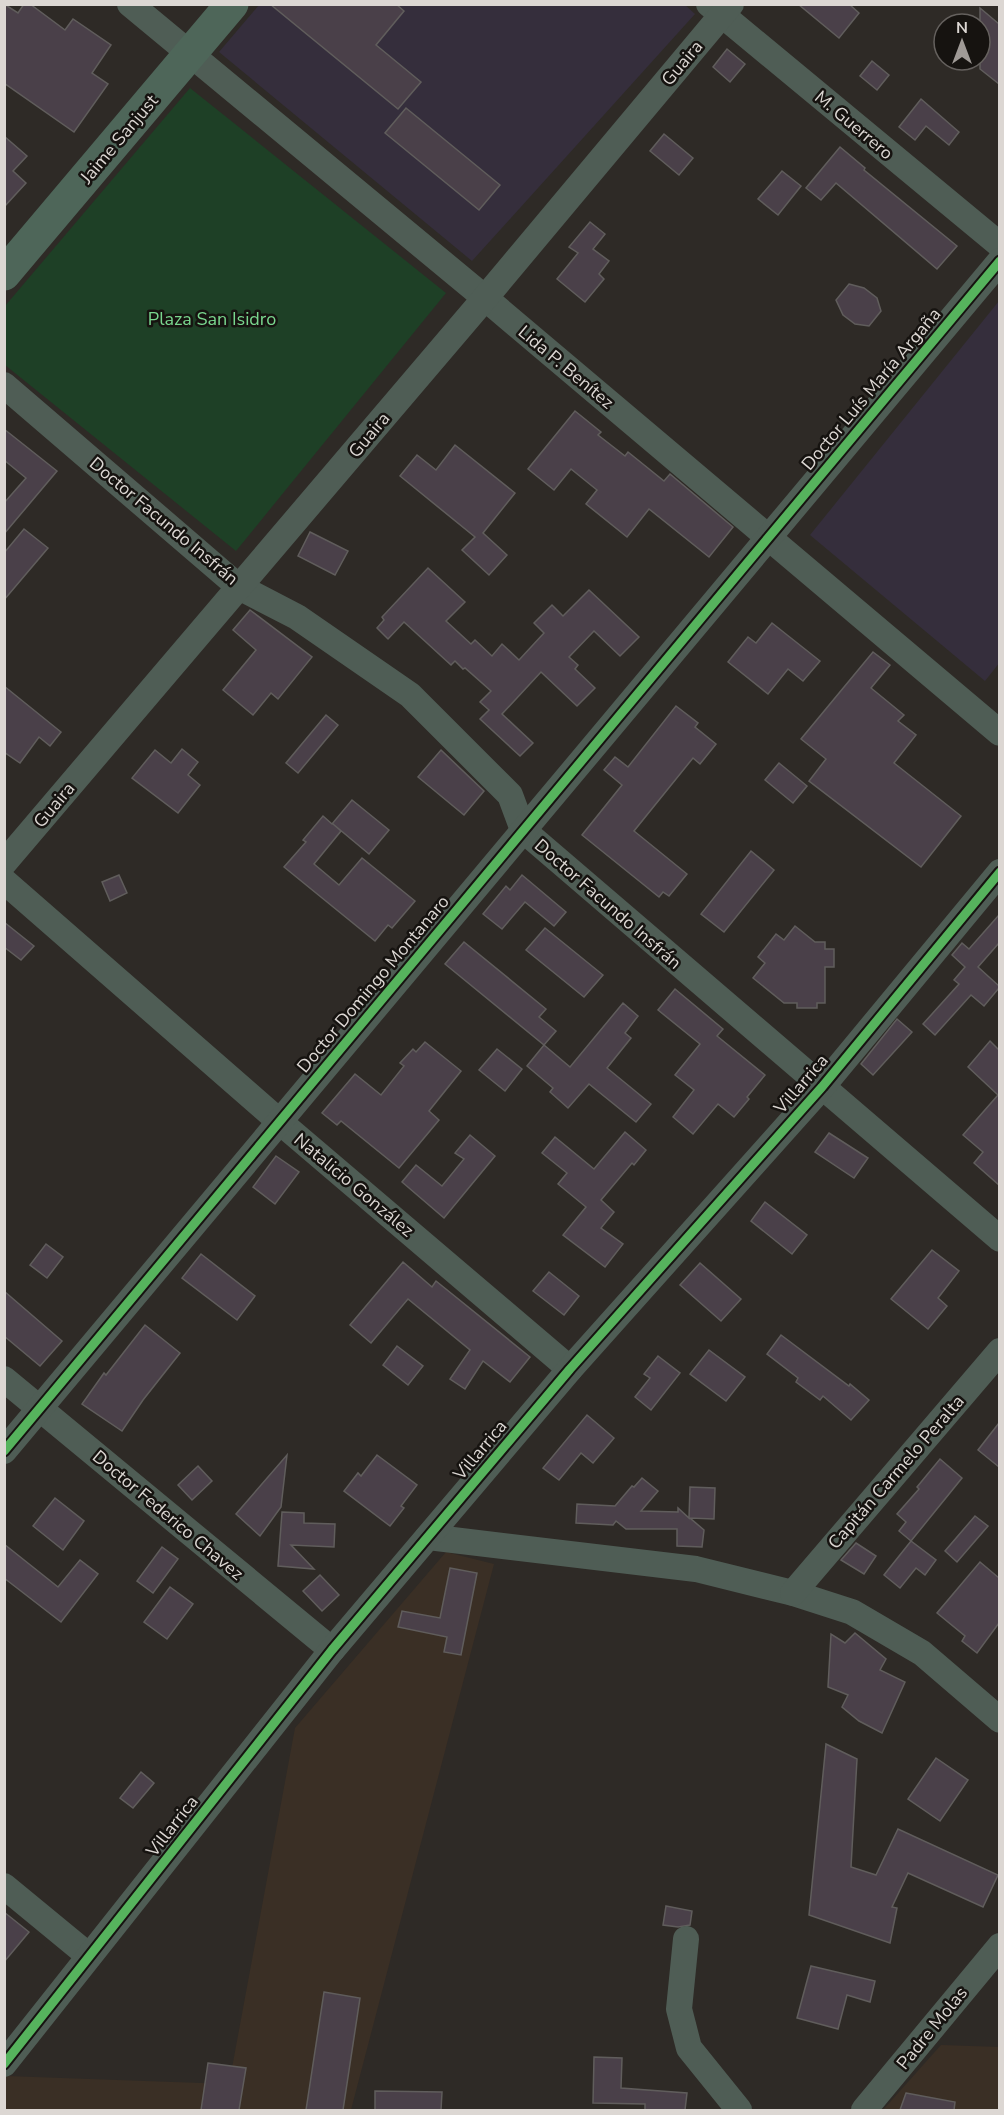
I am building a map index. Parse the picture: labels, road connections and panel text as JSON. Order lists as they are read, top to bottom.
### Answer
{
  "streets": {
    "main road": ["Jaime Sanjust"],
    "street": [
      "Guaira",
      "M. Guerrero",
      "Lida P. Benítez",
      "Doctor Luís María Argaña",
      "Doctor Facundo Insfrán",
      "Doctor Domingo Montanaro",
      "Villarrica",
      "Natalicio González",
      "Capitán Carmelo Peralta",
      "Doctor Federico Chavez",
      "Padre Molas"
    ]
  },
  "crossings": [
    ["Guaira", "M. Guerrero"],
    ["Guaira", "Lida P. Benítez"],
    ["Guaira", "Doctor Facundo Insfrán"],
    ["Jaime Sanjust", "Lida P. Benítez"],
    ["Lida P. Benítez", "Doctor Luís María Argaña"],
    ["Lida P. Benítez", "Doctor Domingo Montanaro"],
    ["Doctor Luís María Argaña", "Doctor Domingo Montanaro"],
    ["Doctor Facundo Insfrán", "Doctor Domingo Montanaro"],
    ["Doctor Facundo Insfrán", "Villarrica"],
    ["Doctor Domingo Montanaro", "Natalicio González"],
    ["Doctor Domingo Montanaro", "Doctor Federico Chavez"],
    ["Villarrica", "Natalicio González"],
    ["Villarrica", "Doctor Federico Chavez"]
  ],
  "parks": ["Plaza San Isidro"],
  "north": "top"
}
